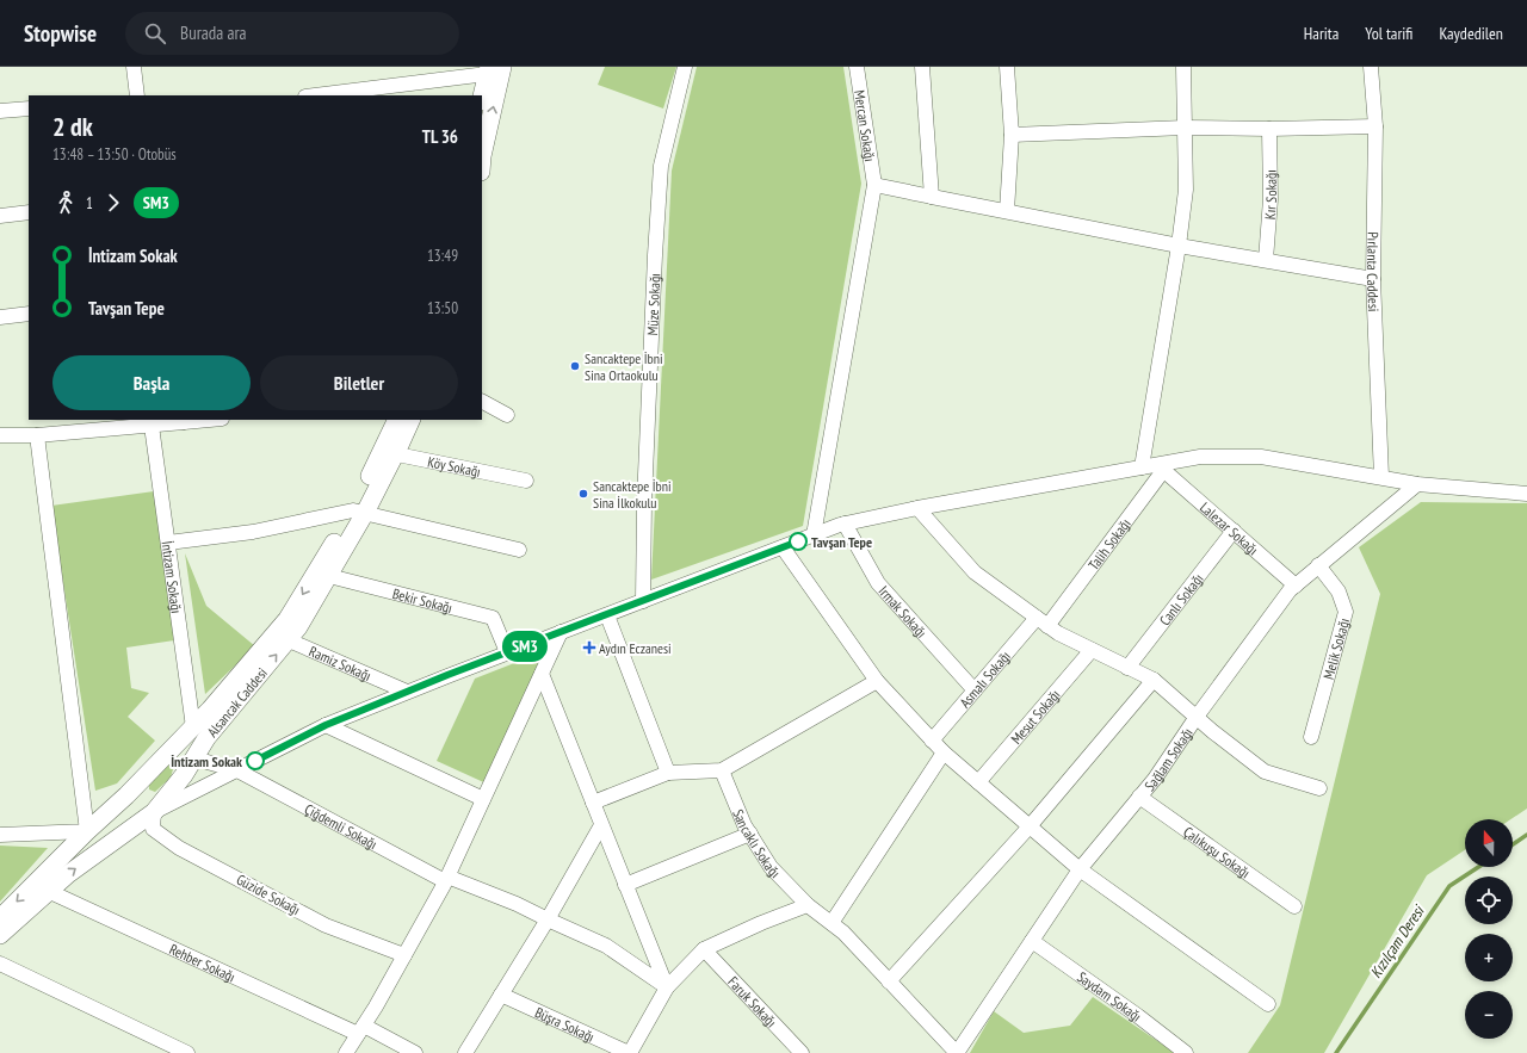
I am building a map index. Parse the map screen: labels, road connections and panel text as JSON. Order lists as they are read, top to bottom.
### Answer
{
  "streets": {
    "street": [
      "Mercan Sokağı",
      "Kır Sokağı",
      "Pırlanta Caddesi",
      "Müze Sokağı",
      "Köy Sokağı",
      "Lalezar Sokağı",
      "Talih Sokağı",
      "İntizam Sokağı",
      "Bekir Sokağı",
      "Canlı Sokağı",
      "Irmak Sokağı",
      "Melik Sokağı",
      "Ramiz Sokağı",
      "Asmalı Sokağı",
      "Alsancak Caddesi",
      "Mesut Sokağı",
      "Sağlam Sokağı",
      "Çiğdemli Sokağı",
      "Sancaklı Sokağı",
      "Çalıkuşu Sokağı",
      "Güzide Sokağı",
      "Rehber Sokağı",
      "Saydam Sokağı",
      "Faruk Sokağı",
      "Büşra Sokağı"
    ]
  },
  "crossings": [
    ["Köy Sokağı", "Alsancak Caddesi"],
    ["Lalezar Sokağı", "Talih Sokağı"],
    ["Lalezar Sokağı", "Canlı Sokağı"],
    ["Lalezar Sokağı", "Sağlam Sokağı"],
    ["Talih Sokağı", "Asmalı Sokağı"],
    ["İntizam Sokağı", "Alsancak Caddesi"],
    ["Bekir Sokağı", "Alsancak Caddesi"],
    ["Irmak Sokağı", "Asmalı Sokağı"],
    ["Melik Sokağı", "Sağlam Sokağı"],
    ["Ramiz Sokağı", "Alsancak Caddesi"],
    ["Alsancak Caddesi", "Çiğdemli Sokağı"],
    ["Alsancak Caddesi", "Güzide Sokağı"],
    ["Alsancak Caddesi", "Rehber Sokağı"],
    ["Sağlam Sokağı", "Sancaklı Sokağı"],
    ["Sağlam Sokağı", "Çalıkuşu Sokağı"],
    ["Sağlam Sokağı", "Saydam Sokağı"]
  ],
  "water": ["Kızılçam Deresi"],
  "places": {
    "other": [
      "Sancaktepe İbni Sina Ortaokulu",
      "Sancaktepe İbni Sina İlkokulu",
      "Tavşan Tepe",
      "İntizam Sokak"
    ],
    "health": ["Aydın Eczanesi"]
  },
  "lines": ["bus line SM3"],
  "north": "top",
  "page": {
    "header": "Stopwise",
    "search": "Burada ara",
    "nav": ["Harita", "Yol tarifi", "Kaydedilen"],
    "on_map": "SM3",
    "heading": ["2 dk", "13:48 – 13:50 · Otobüs", "TL 36"],
    "legs": ["1", "SM3"],
    "list": [
      {
        "name": "İntizam Sokak",
        "value": "13:49"
      },
      {
        "name": "Tavşan Tepe",
        "value": "13:50"
      }
    ],
    "buttons": ["Başla", "Biletler"],
    "map_buttons": ["+", "−"]
  }
}
